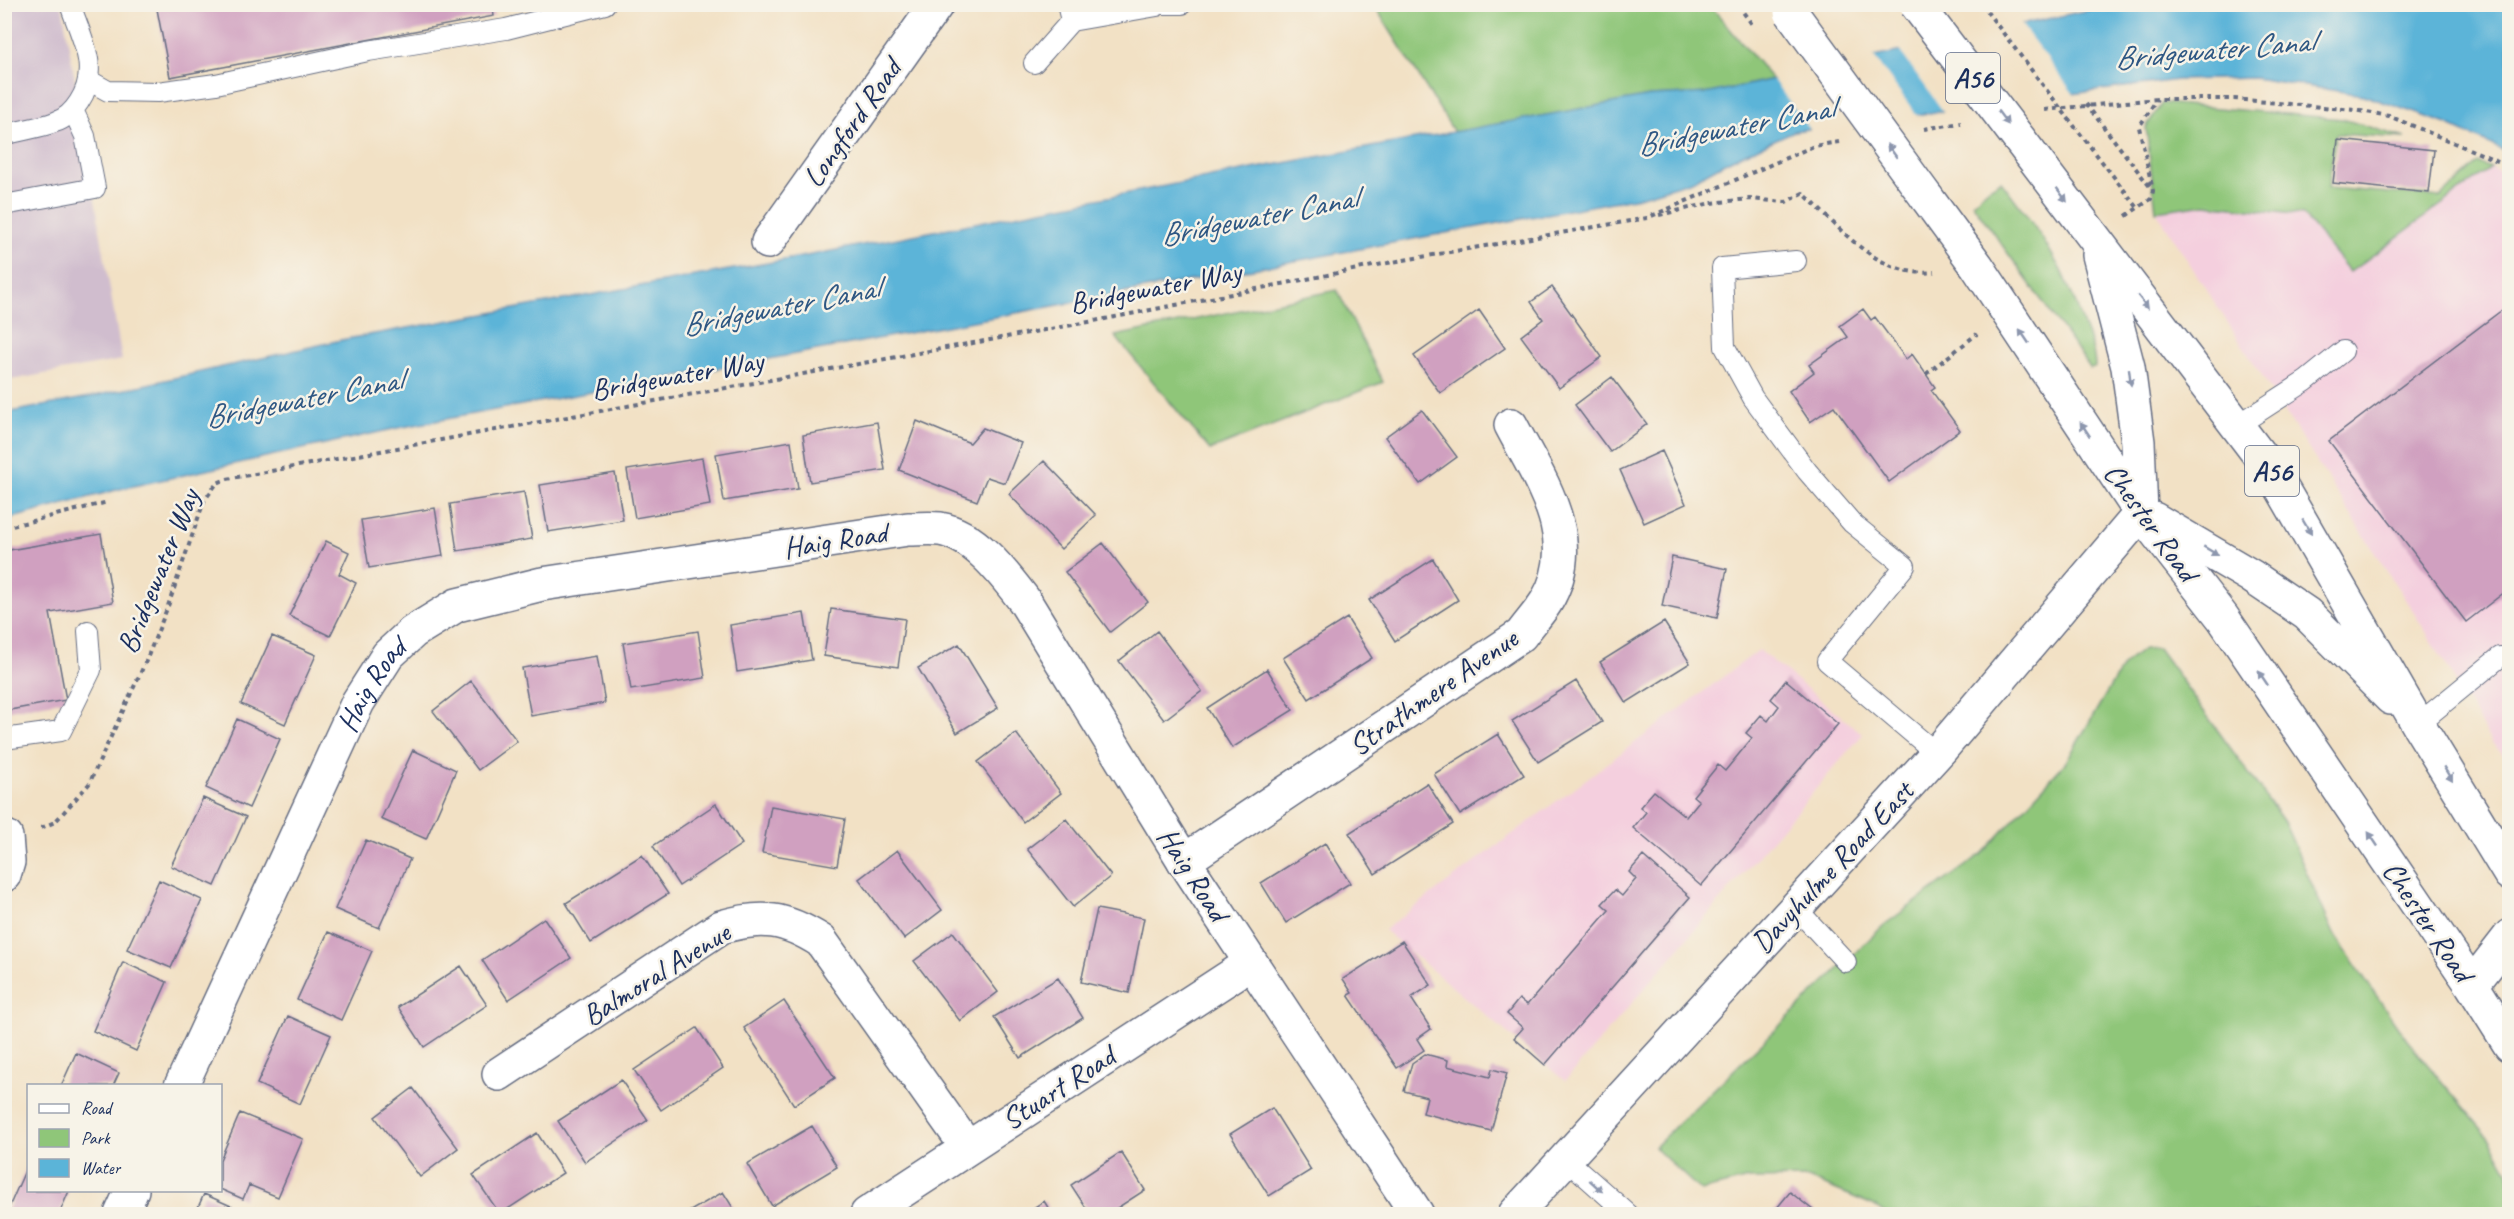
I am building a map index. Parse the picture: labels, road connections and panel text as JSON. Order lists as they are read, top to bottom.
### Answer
{
  "streets": {
    "main road": [
      "A56",
      "Longford Road",
      "Chester Road",
      "Haig Road",
      "Strathmere Avenue",
      "Davyhulme Road East",
      "Balmoral Avenue",
      "Stuart Road"
    ],
    "path": ["Bridgewater Way"]
  },
  "crossings": [
    ["Chester Road", "Davyhulme Road East"],
    ["Haig Road", "Strathmere Avenue"],
    ["Haig Road", "Stuart Road"],
    ["Balmoral Avenue", "Stuart Road"]
  ],
  "water": ["Bridgewater Canal"],
  "legend": ["Road", "Park", "Water"]
}
